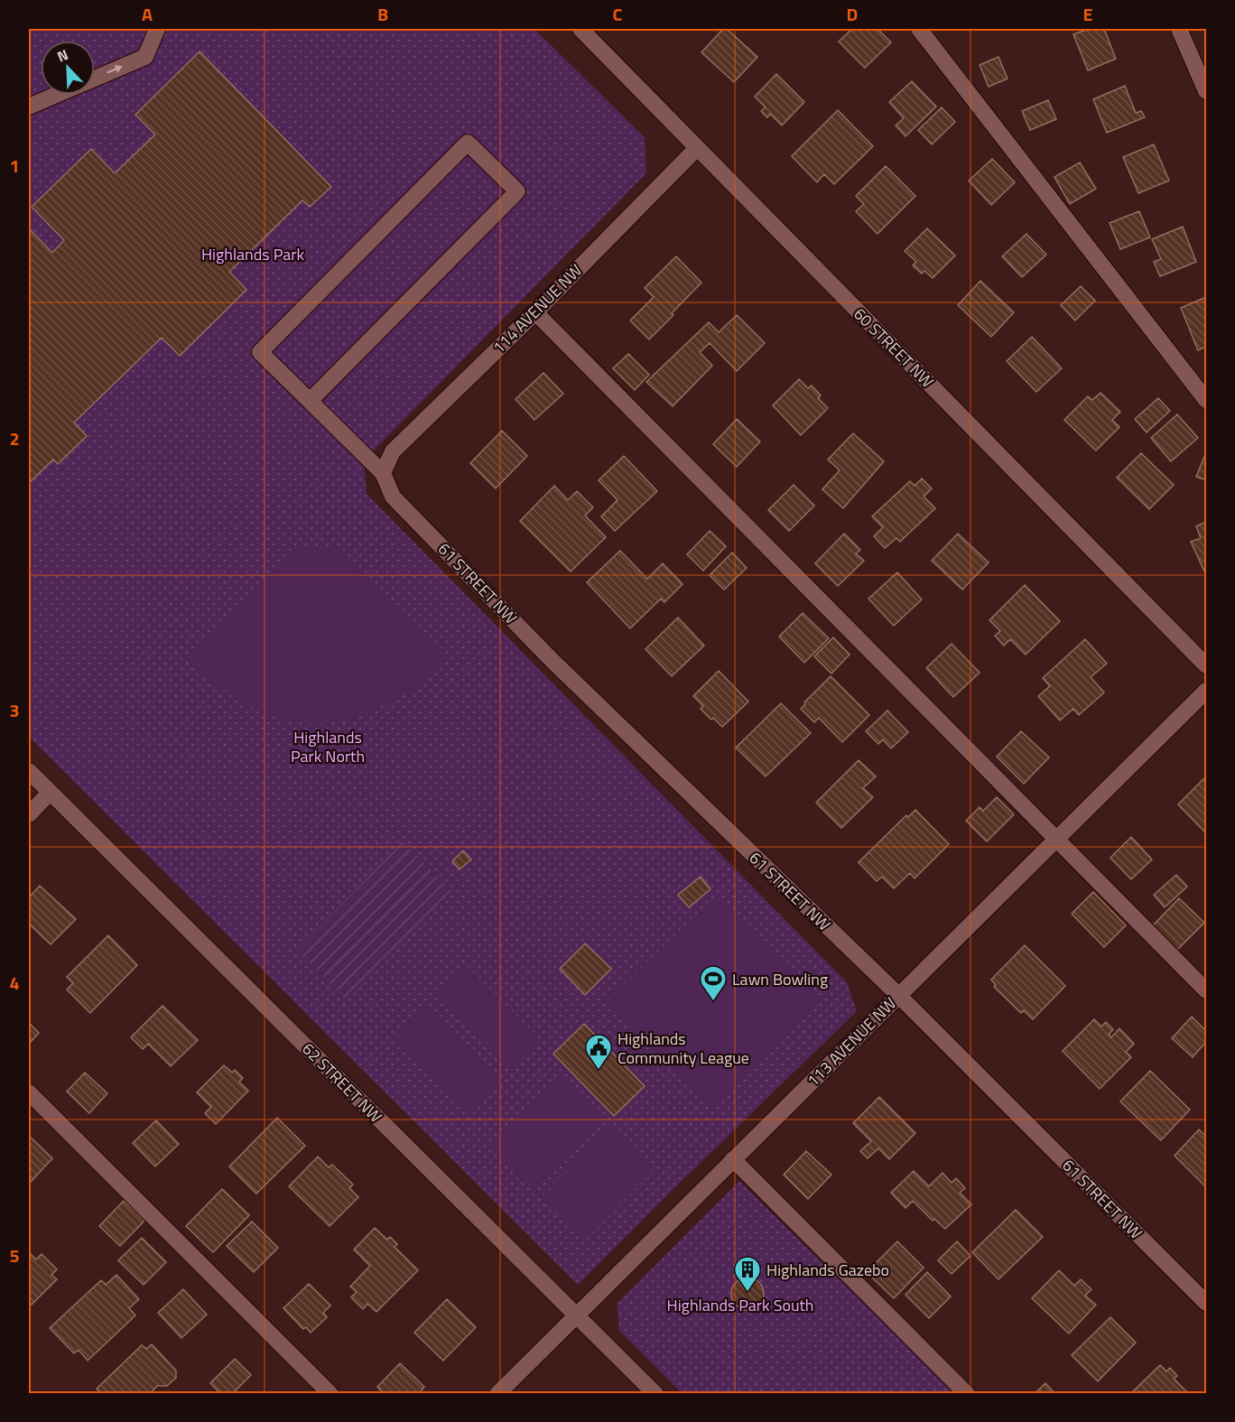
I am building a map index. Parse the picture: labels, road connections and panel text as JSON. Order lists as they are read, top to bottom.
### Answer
{
  "streets": {
    "street": [
      "114 AVENUE NW",
      "60 STREET NW",
      "61 STREET NW",
      "113 AVENUE NW",
      "62 STREET NW"
    ]
  },
  "crossings": [
    ["114 AVENUE NW", "60 STREET NW"],
    ["114 AVENUE NW", "61 STREET NW"],
    ["61 STREET NW", "113 AVENUE NW"],
    ["113 AVENUE NW", "62 STREET NW"]
  ],
  "parks": ["Highlands Park", "Highlands Park North", "Highlands Park South"],
  "places": {
    "sports": ["Lawn Bowling"],
    "public building": ["Highlands Community League"],
    "building": ["Highlands Gazebo"]
  },
  "north": "top left",
  "grid": {
    "columns": [
      "A",
      "B",
      "C",
      "D",
      "E"
    ],
    "rows": [
      "1",
      "2",
      "3",
      "4",
      "5"
    ]
  }
}
